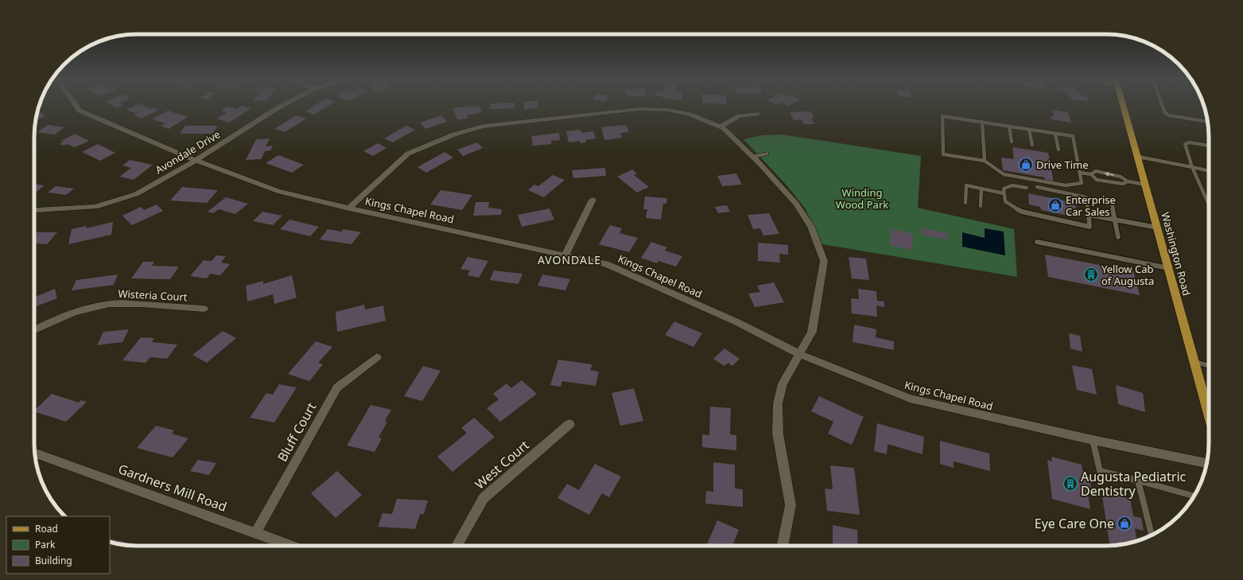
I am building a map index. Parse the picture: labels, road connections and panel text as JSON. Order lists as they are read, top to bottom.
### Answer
{
  "streets": {
    "main road": ["Washington Road"],
    "street": [
      "Avondale Drive",
      "Kings Chapel Road",
      "Wisteria Court",
      "Bluff Court",
      "West Court",
      "Gardners Mill Road"
    ]
  },
  "crossings": [
    ["Avondale Drive", "Kings Chapel Road"],
    ["Bluff Court", "Gardners Mill Road"]
  ],
  "districts": ["AVONDALE"],
  "parks": ["Winding Wood Park"],
  "places": {
    "shop": ["Drive Time", "Enterprise Car Sales", "Eye Care One"],
    "building": ["Yellow Cab of Augusta", "Augusta Pediatric Dentistry"]
  },
  "legend": ["Road", "Park", "Building"]
}
